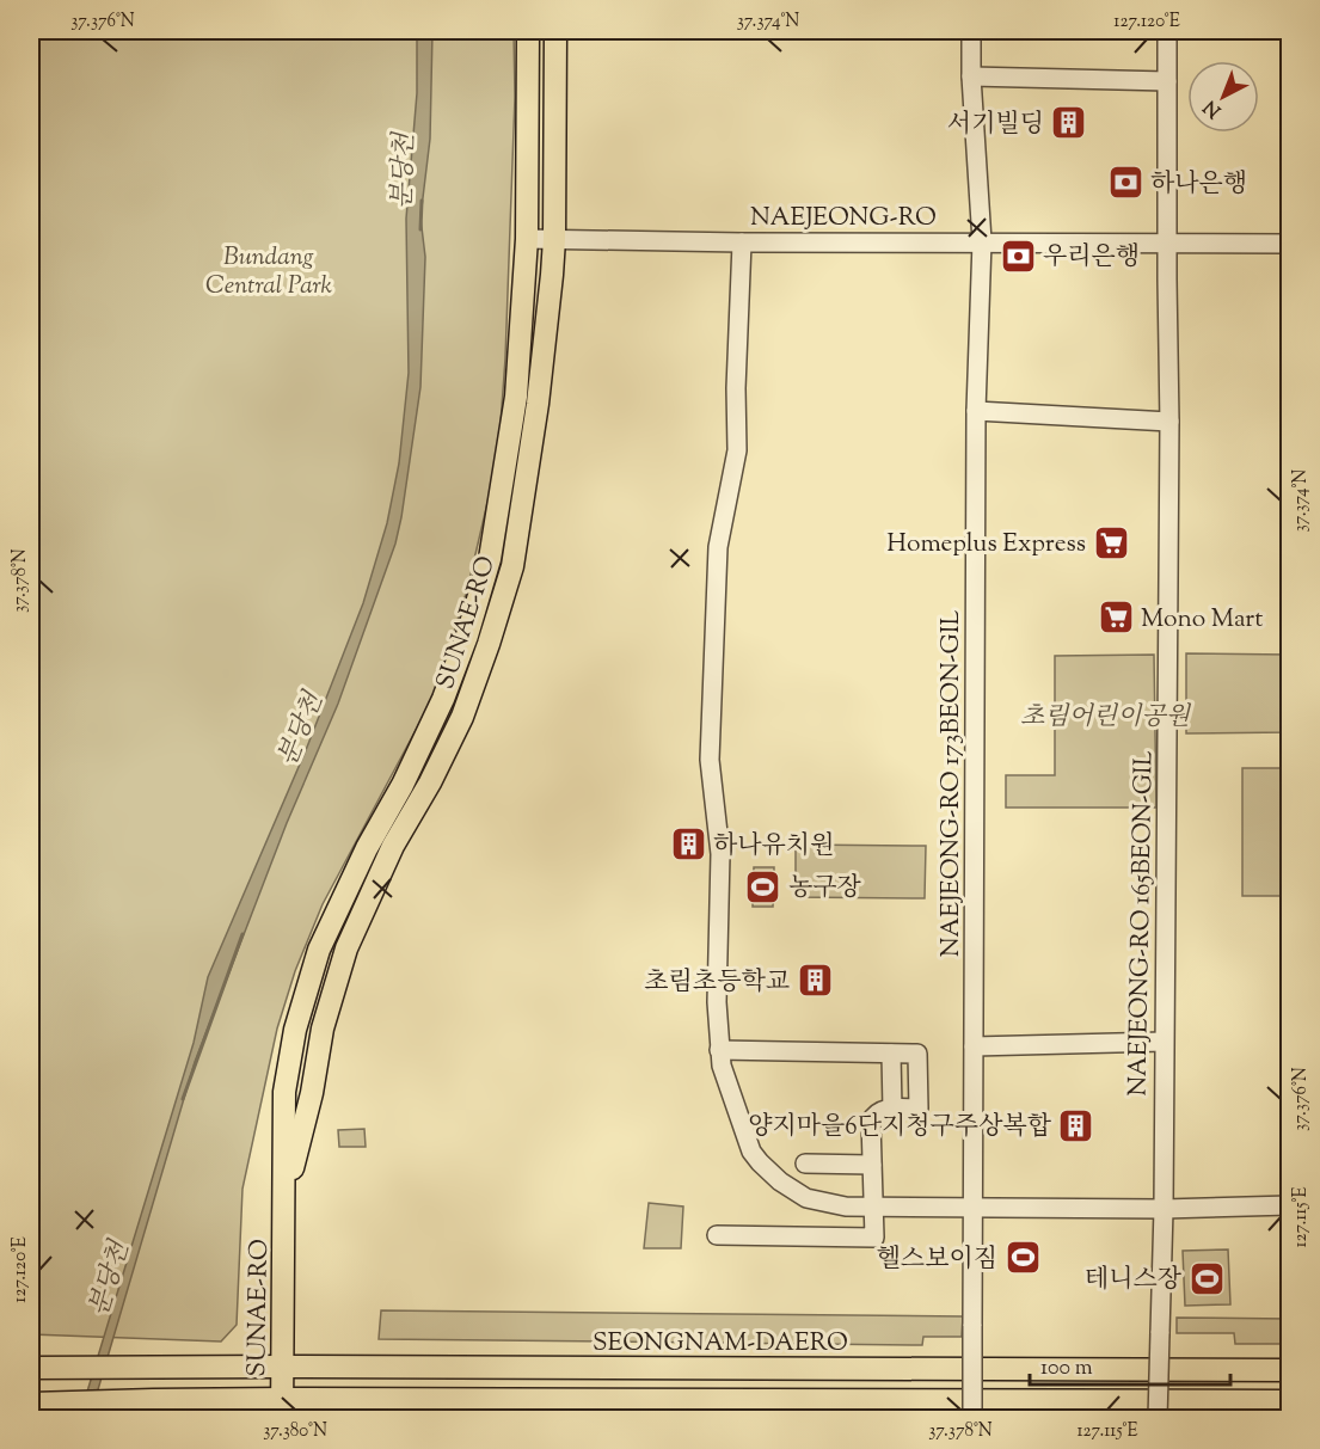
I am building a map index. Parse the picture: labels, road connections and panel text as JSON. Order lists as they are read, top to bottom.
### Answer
{
  "streets": {
    "main road": ["SUNAE-RO", "SEONGNAM-DAERO"],
    "street": ["NAEJEONG-RO", "NAEJEONG-RO 173BEON-GIL", "NAEJEONG-RO 165BEON-GIL"]
  },
  "crossings": [
    ["NAEJEONG-RO", "SUNAE-RO"],
    ["NAEJEONG-RO", "NAEJEONG-RO 173BEON-GIL"],
    ["NAEJEONG-RO", "NAEJEONG-RO 165BEON-GIL"],
    ["SUNAE-RO", "SEONGNAM-DAERO"]
  ],
  "water": ["분당천"],
  "parks": ["Bundang Central Park", "초림어린이공원"],
  "places": {
    "building": [
      "서기빌딩",
      "하나유치원",
      "초림초등학교",
      "양지마을6단지청구주상복합"
    ],
    "bank": ["하나은행", "우리은행"],
    "supermarket": ["Homeplus Express", "Mono Mart"],
    "sports": ["농구장", "헬스보이짐", "테니스장"]
  },
  "scale_bar": "100 m",
  "north": "bottom left",
  "coordinates": [
    "37.376°N",
    "37.374°N",
    "127.120°E",
    "37.378°N",
    "127.115°E",
    "37.380°N"
  ]
}
